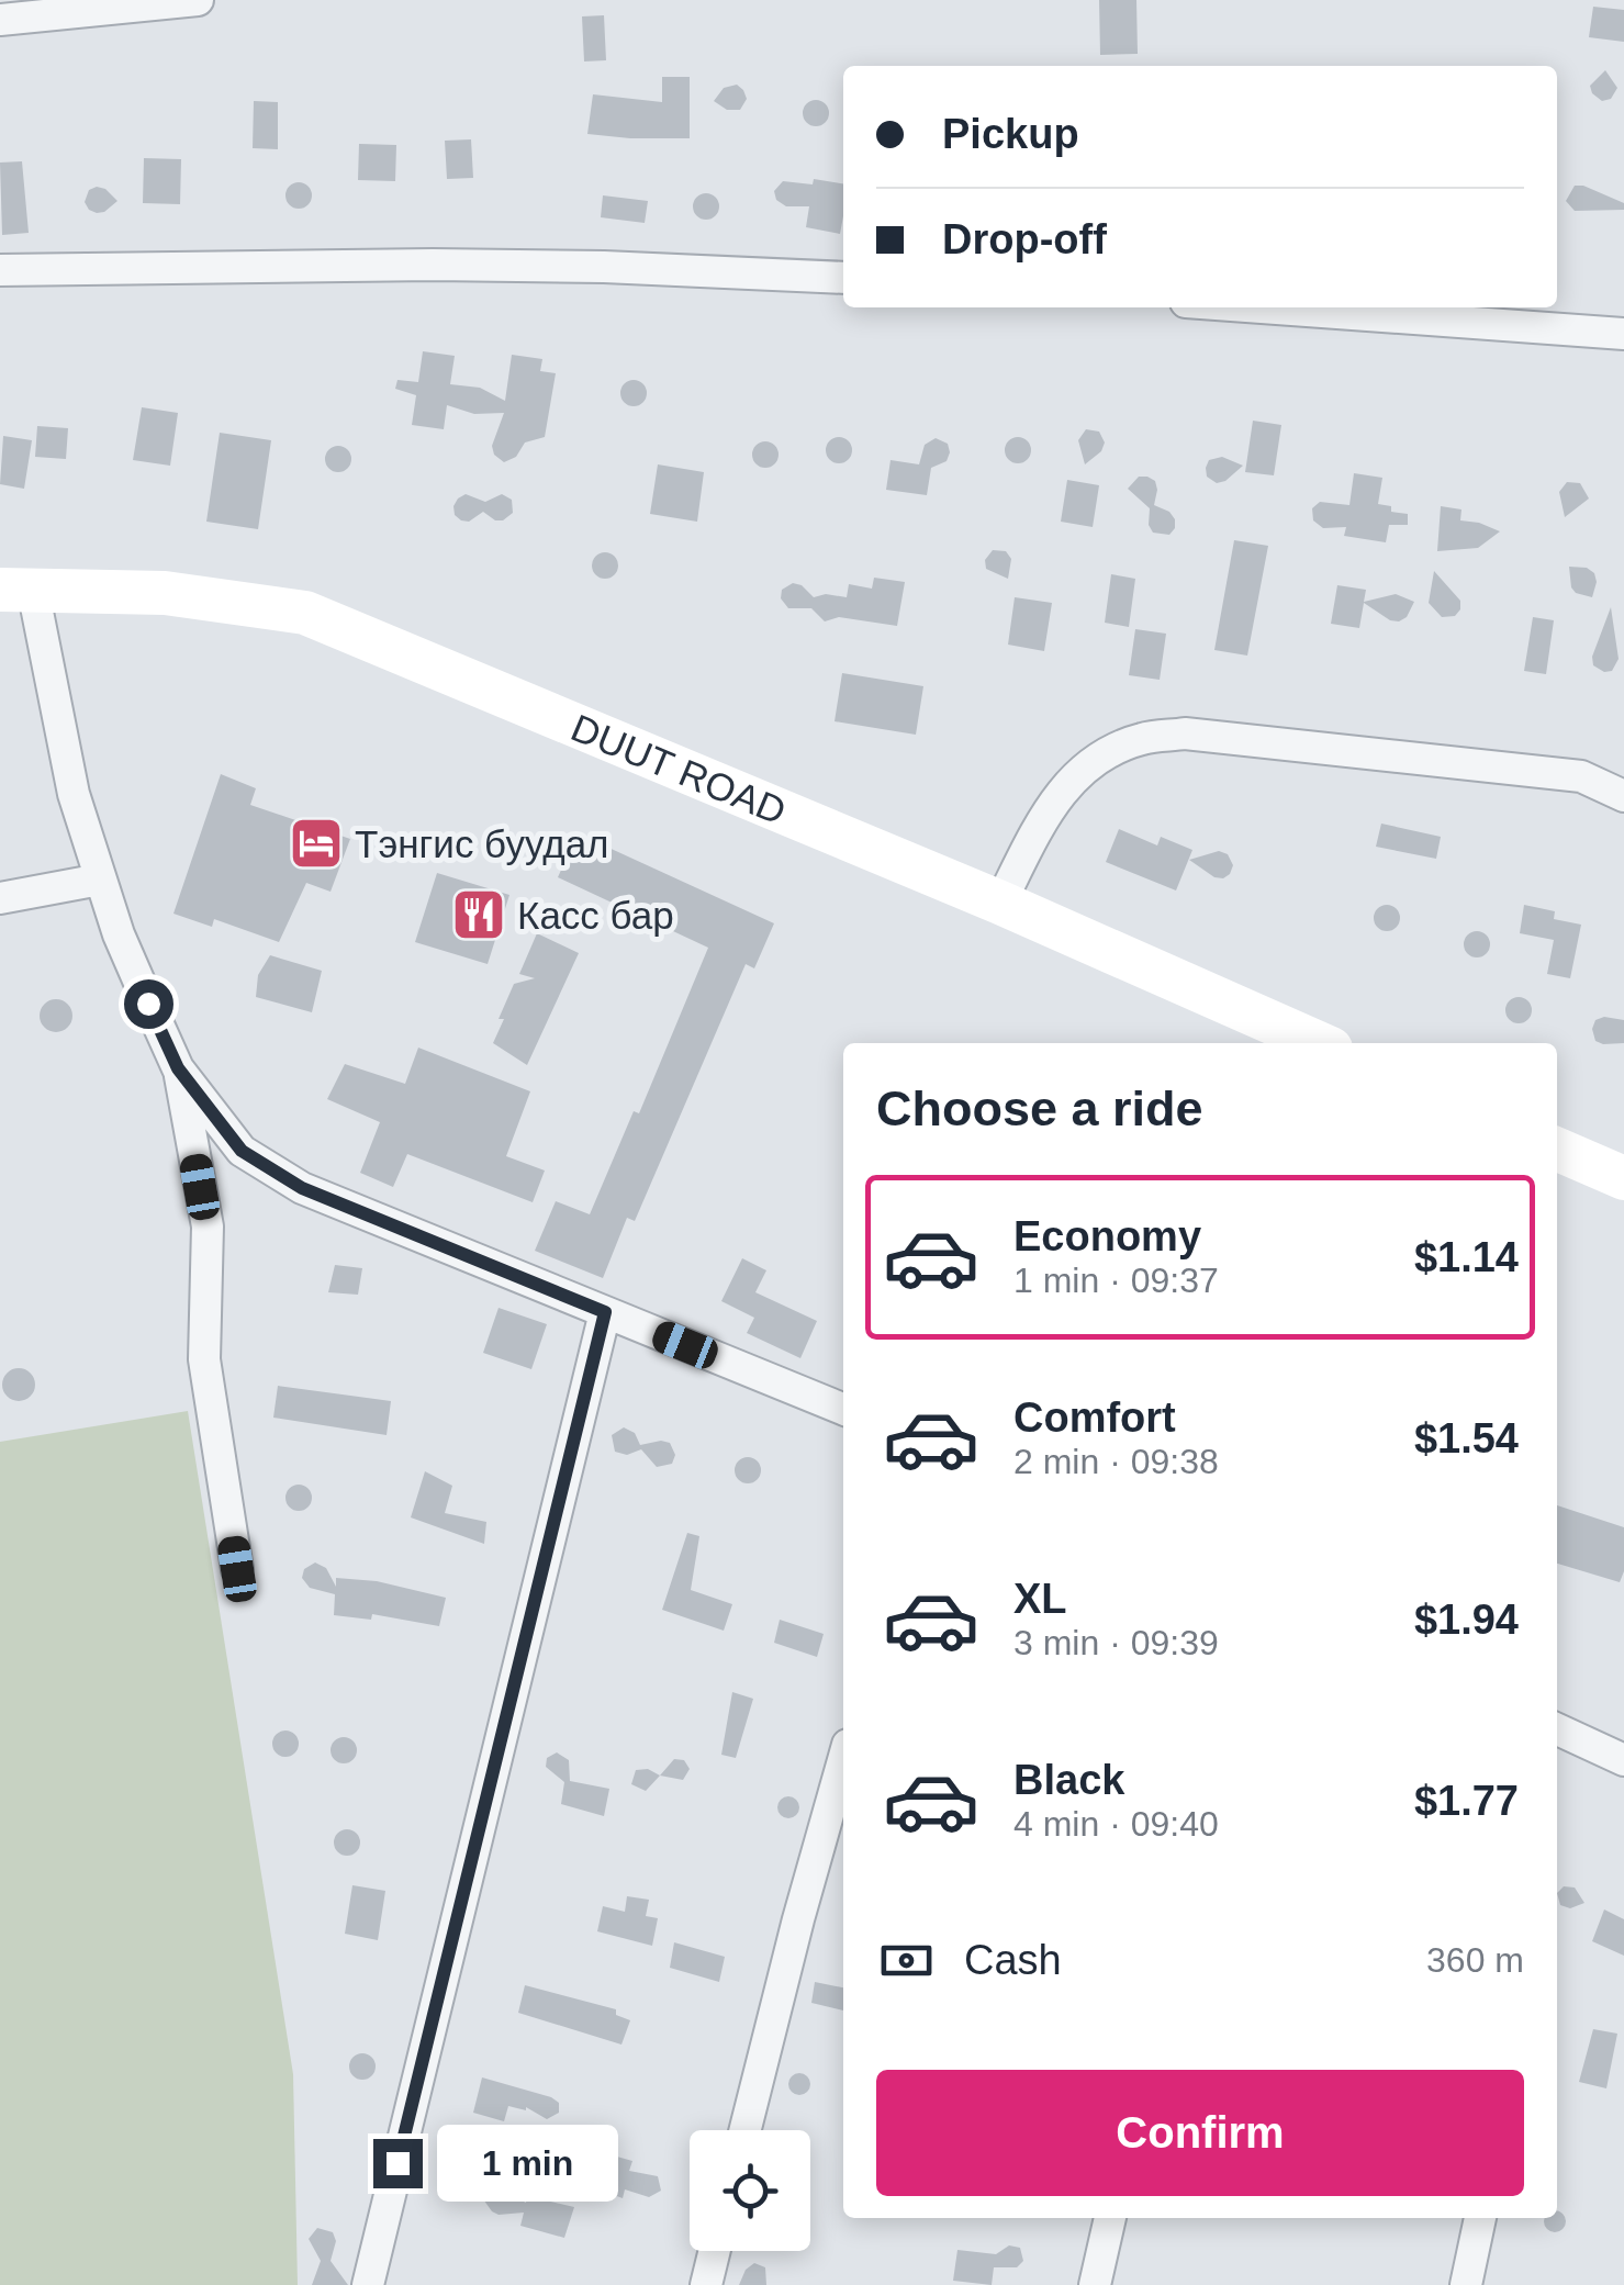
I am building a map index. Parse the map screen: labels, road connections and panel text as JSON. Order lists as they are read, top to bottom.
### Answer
{
  "streets": {
    "main road": ["DUUT ROAD"]
  },
  "places": {
    "hotel": ["Тэнгис буудал"],
    "restaurant": ["Касс бар"]
  },
  "page": {
    "banner": ["Pickup", "Drop-off"],
    "heading": "Choose a ride",
    "list": [
      {
        "name": "Economy",
        "note": "1 min · 09:37",
        "value": "$1.14"
      },
      {
        "name": "Comfort",
        "note": "2 min · 09:38",
        "value": "$1.54"
      },
      {
        "name": "XL",
        "note": "3 min · 09:39",
        "value": "$1.94"
      },
      {
        "name": "Black",
        "note": "4 min · 09:40",
        "value": "$1.77"
      }
    ],
    "pay": ["Cash", "360 m"],
    "buttons": "Confirm",
    "bubble": "1 min"
  }
}
